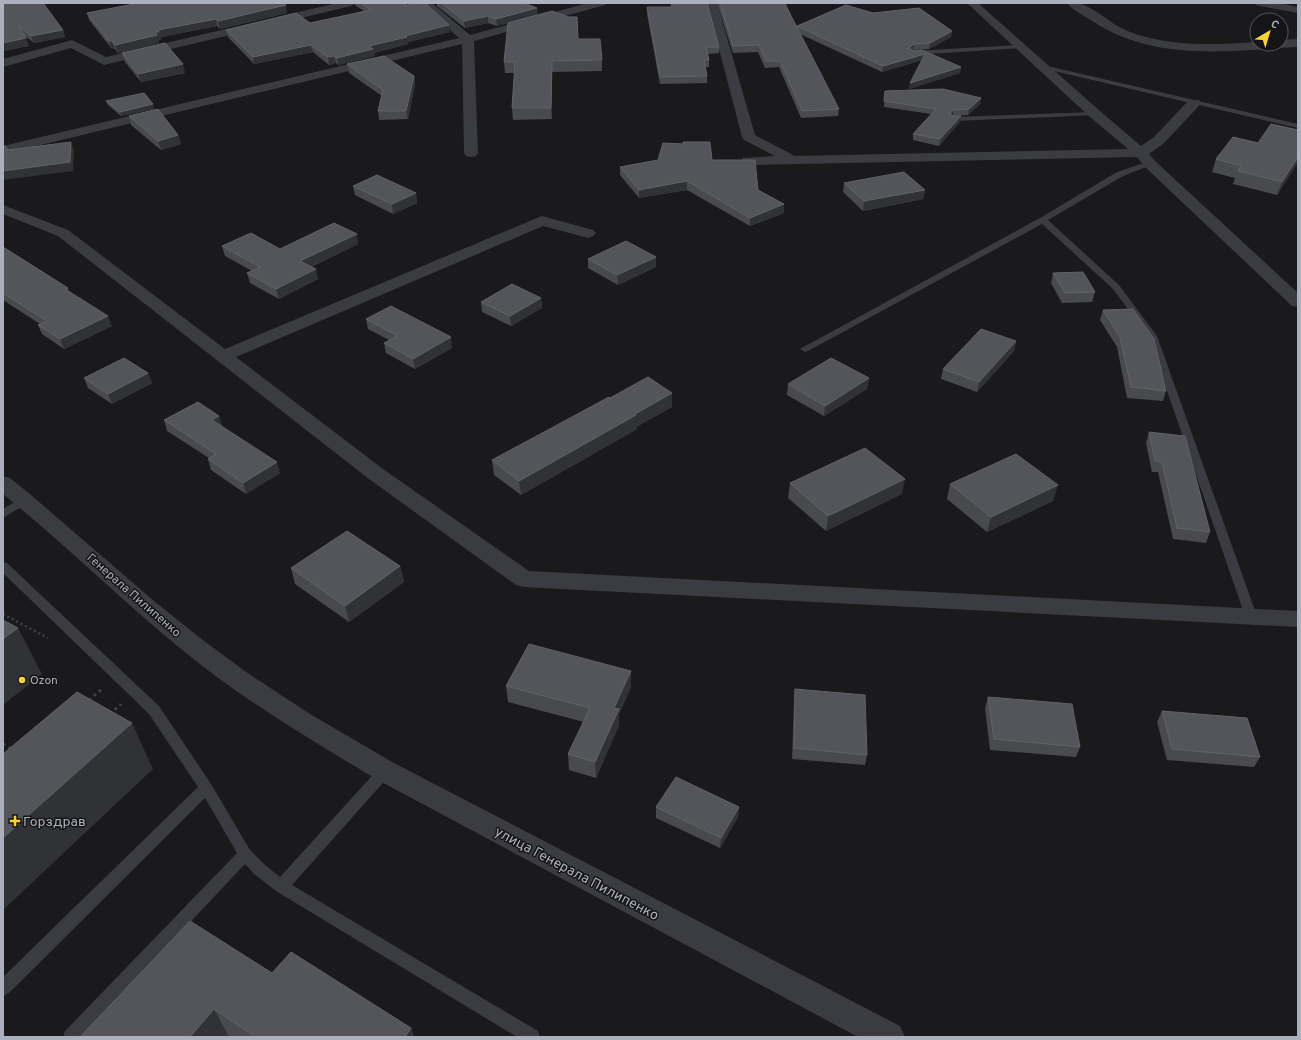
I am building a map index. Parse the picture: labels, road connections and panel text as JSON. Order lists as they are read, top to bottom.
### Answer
{
  "streets": {
    "street": ["Генерала Пилипенко", "улица Генерала Пилипенко"]
  },
  "crossings": [
    ["Генерала Пилипенко", "улица Генерала Пилипенко"]
  ],
  "places": {
    "other": ["Ozon"],
    "health": ["Горздрав"]
  },
  "north": "top right"
}
